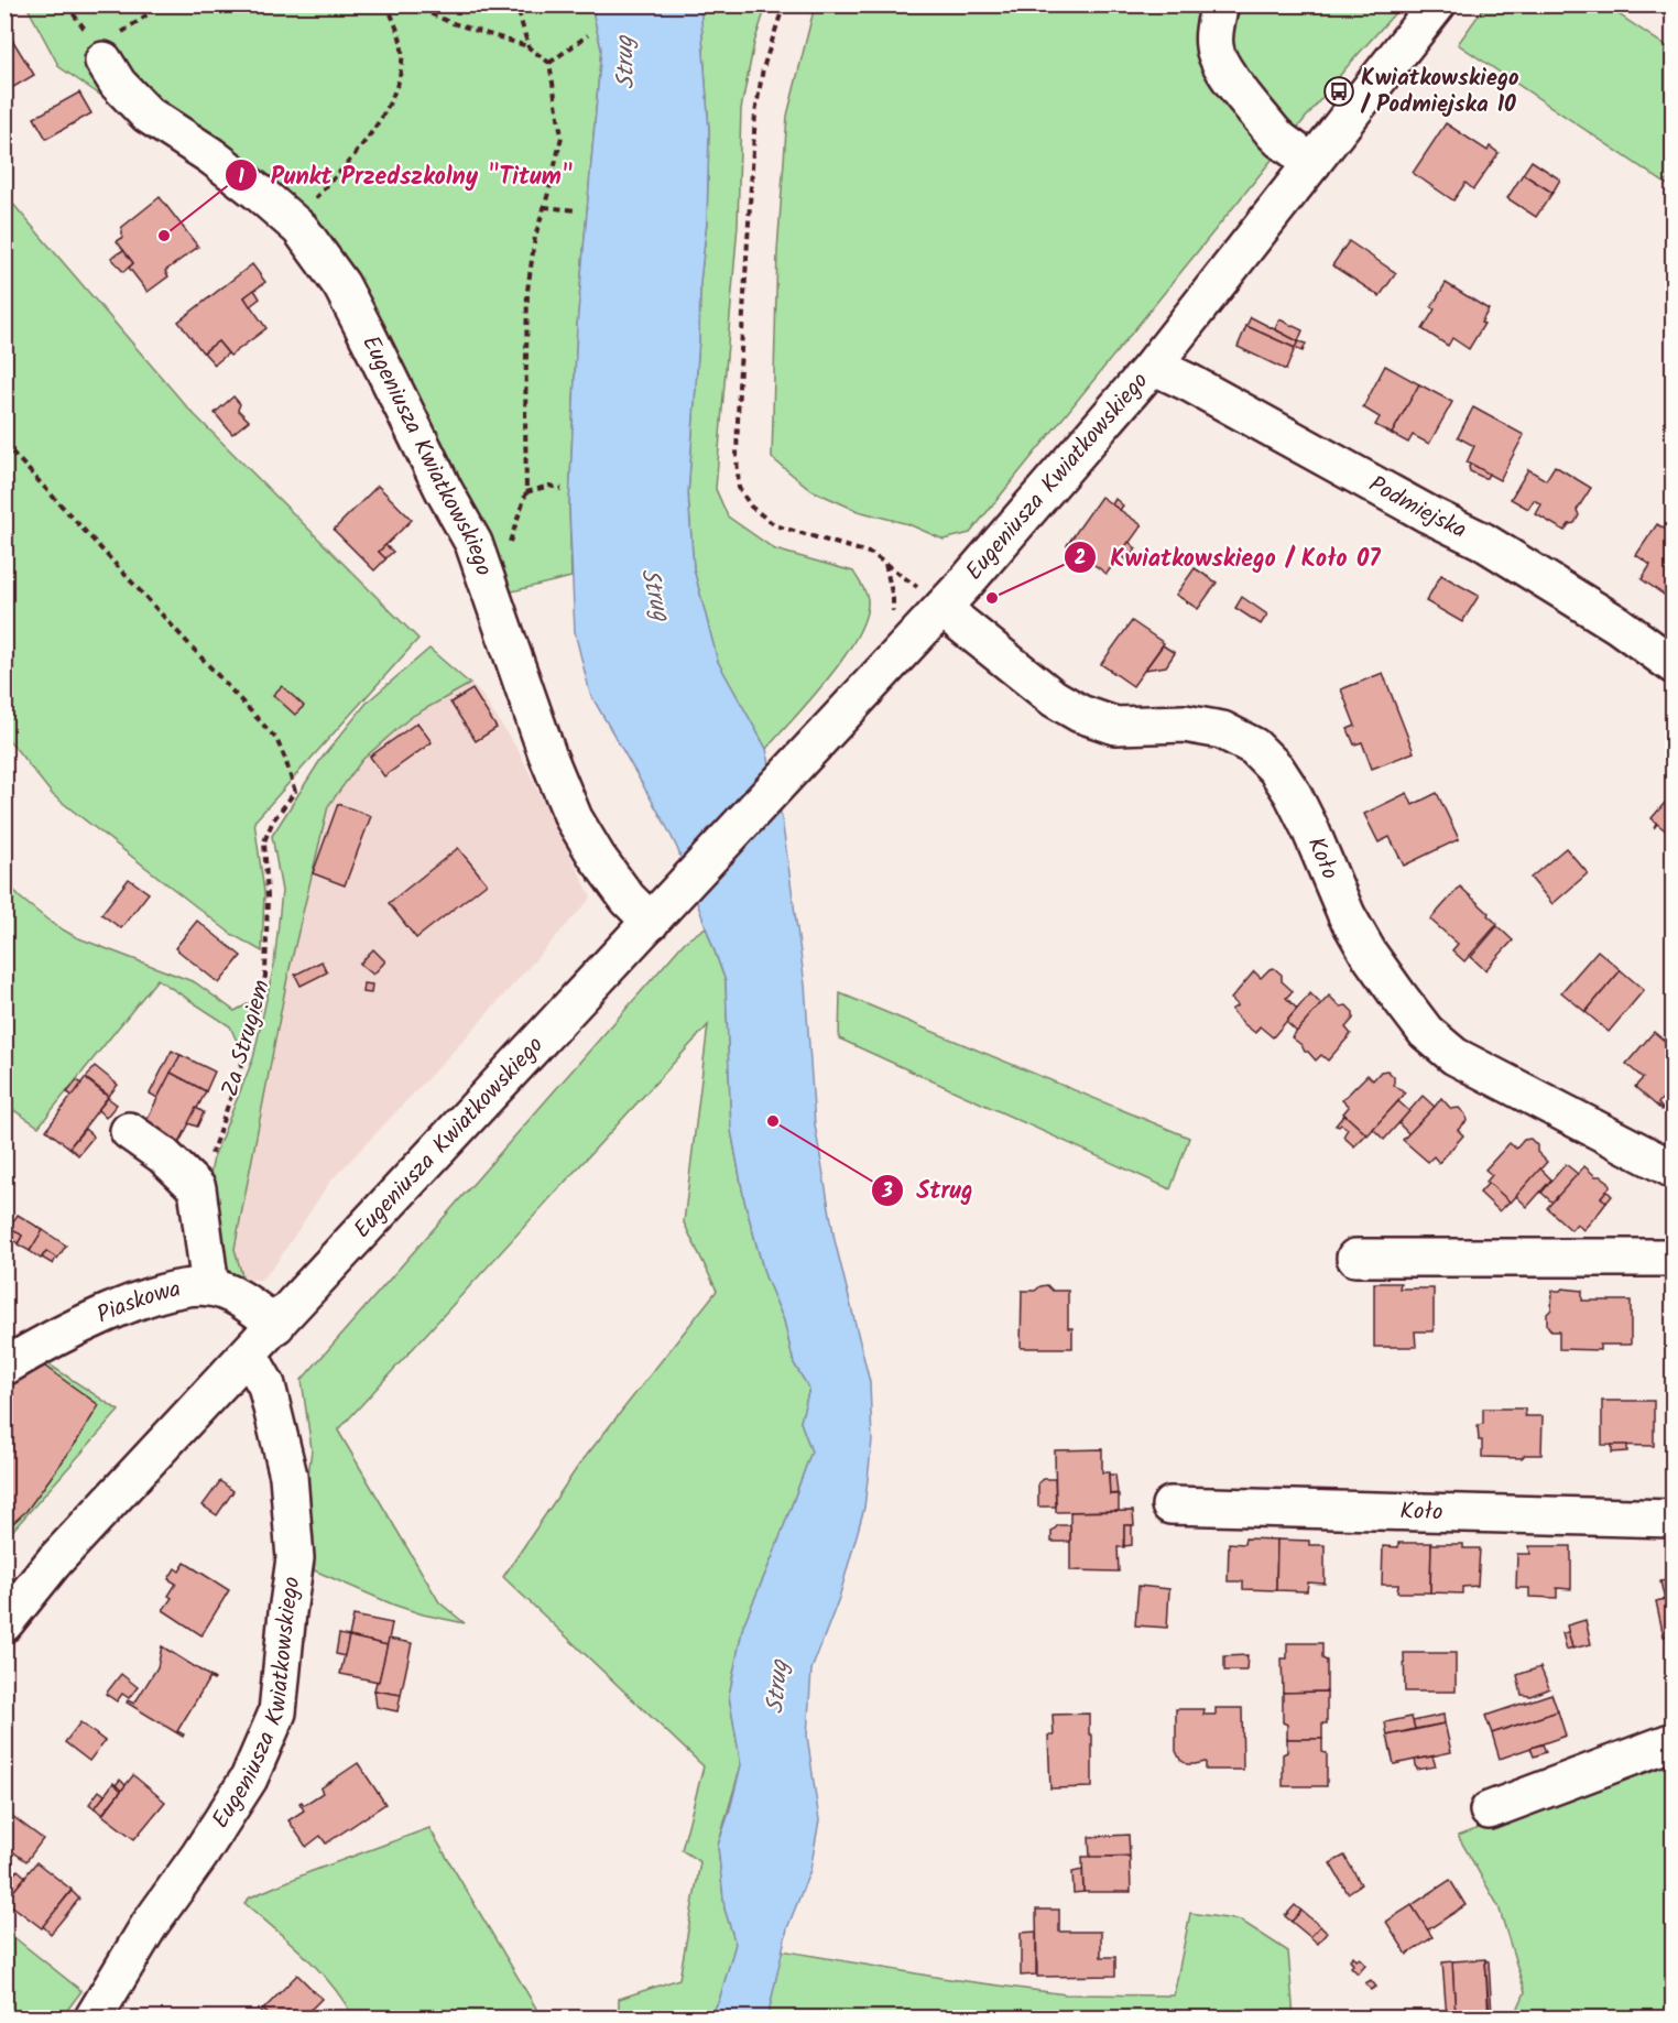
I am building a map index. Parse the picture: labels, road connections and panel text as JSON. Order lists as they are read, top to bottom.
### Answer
{
  "streets": {
    "street": [
      "Eugeniusza Kwiatkowskiego",
      "Podmiejska",
      "Koło",
      "Piaskowa"
    ],
    "path": ["Za Strugiem"]
  },
  "crossings": [
    ["Eugeniusza Kwiatkowskiego", "Podmiejska"],
    ["Eugeniusza Kwiatkowskiego", "Koło"],
    ["Eugeniusza Kwiatkowskiego", "Piaskowa"]
  ],
  "water": ["Strug"],
  "places": {
    "bus stop": ["Kwiatkowskiego / Podmiejska 10"],
    "other": ["Punkt Przedszkolny \"Titum\"", "Kwiatkowskiego / Koło 07", "Strug"]
  }
}
